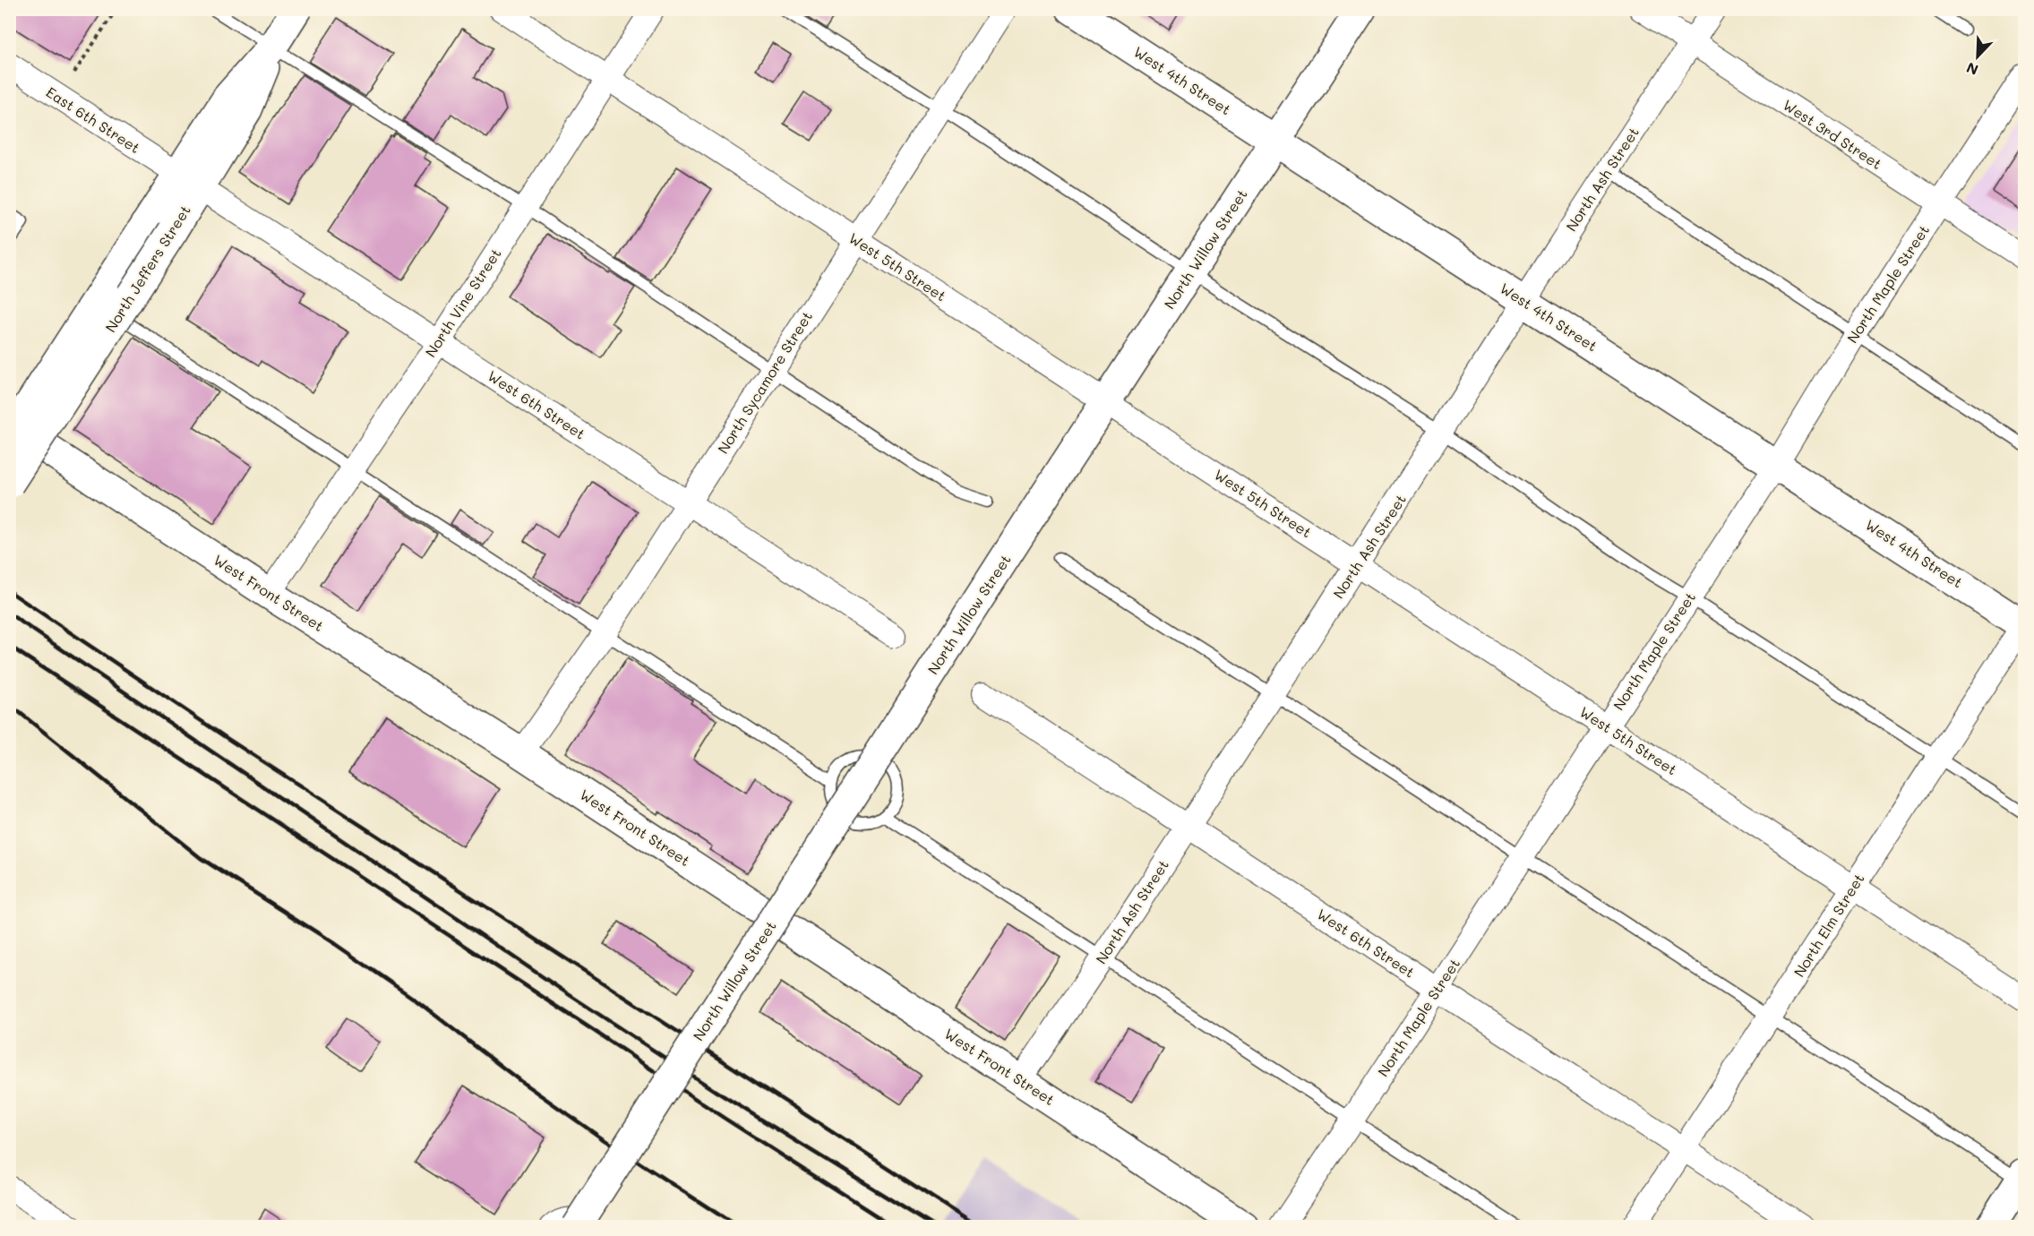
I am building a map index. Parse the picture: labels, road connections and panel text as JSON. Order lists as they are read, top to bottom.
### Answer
{
  "streets": {
    "main road": [
      "West 4th Street",
      "North Willow Street",
      "North Jeffers Street",
      "West Front Street"
    ],
    "street": [
      "East 6th Street",
      "West 3rd Street",
      "North Ash Street",
      "West 5th Street",
      "North Maple Street",
      "North Vine Street",
      "North Sycamore Street",
      "West 6th Street",
      "North Elm Street"
    ]
  },
  "crossings": [
    ["West 4th Street", "North Ash Street"],
    ["West 4th Street", "North Willow Street"],
    ["West 4th Street", "North Maple Street"],
    ["West 4th Street", "North Elm Street"],
    ["East 6th Street", "North Jeffers Street"],
    ["East 6th Street", "West 6th Street"],
    ["West 3rd Street", "North Ash Street"],
    ["West 3rd Street", "North Maple Street"],
    ["North Ash Street", "West 5th Street"],
    ["North Ash Street", "West 6th Street"],
    ["North Ash Street", "West Front Street"],
    ["North Willow Street", "West 5th Street"],
    ["North Willow Street", "West Front Street"],
    ["West 5th Street", "North Maple Street"],
    ["West 5th Street", "North Vine Street"],
    ["West 5th Street", "North Sycamore Street"],
    ["West 5th Street", "North Elm Street"],
    ["North Jeffers Street", "West 6th Street"],
    ["North Jeffers Street", "West Front Street"],
    ["North Maple Street", "West 6th Street"],
    ["North Vine Street", "West 6th Street"],
    ["North Vine Street", "West Front Street"],
    ["North Sycamore Street", "West 6th Street"],
    ["North Sycamore Street", "West Front Street"],
    ["West 6th Street", "North Elm Street"]
  ],
  "north": "bottom left"
}
